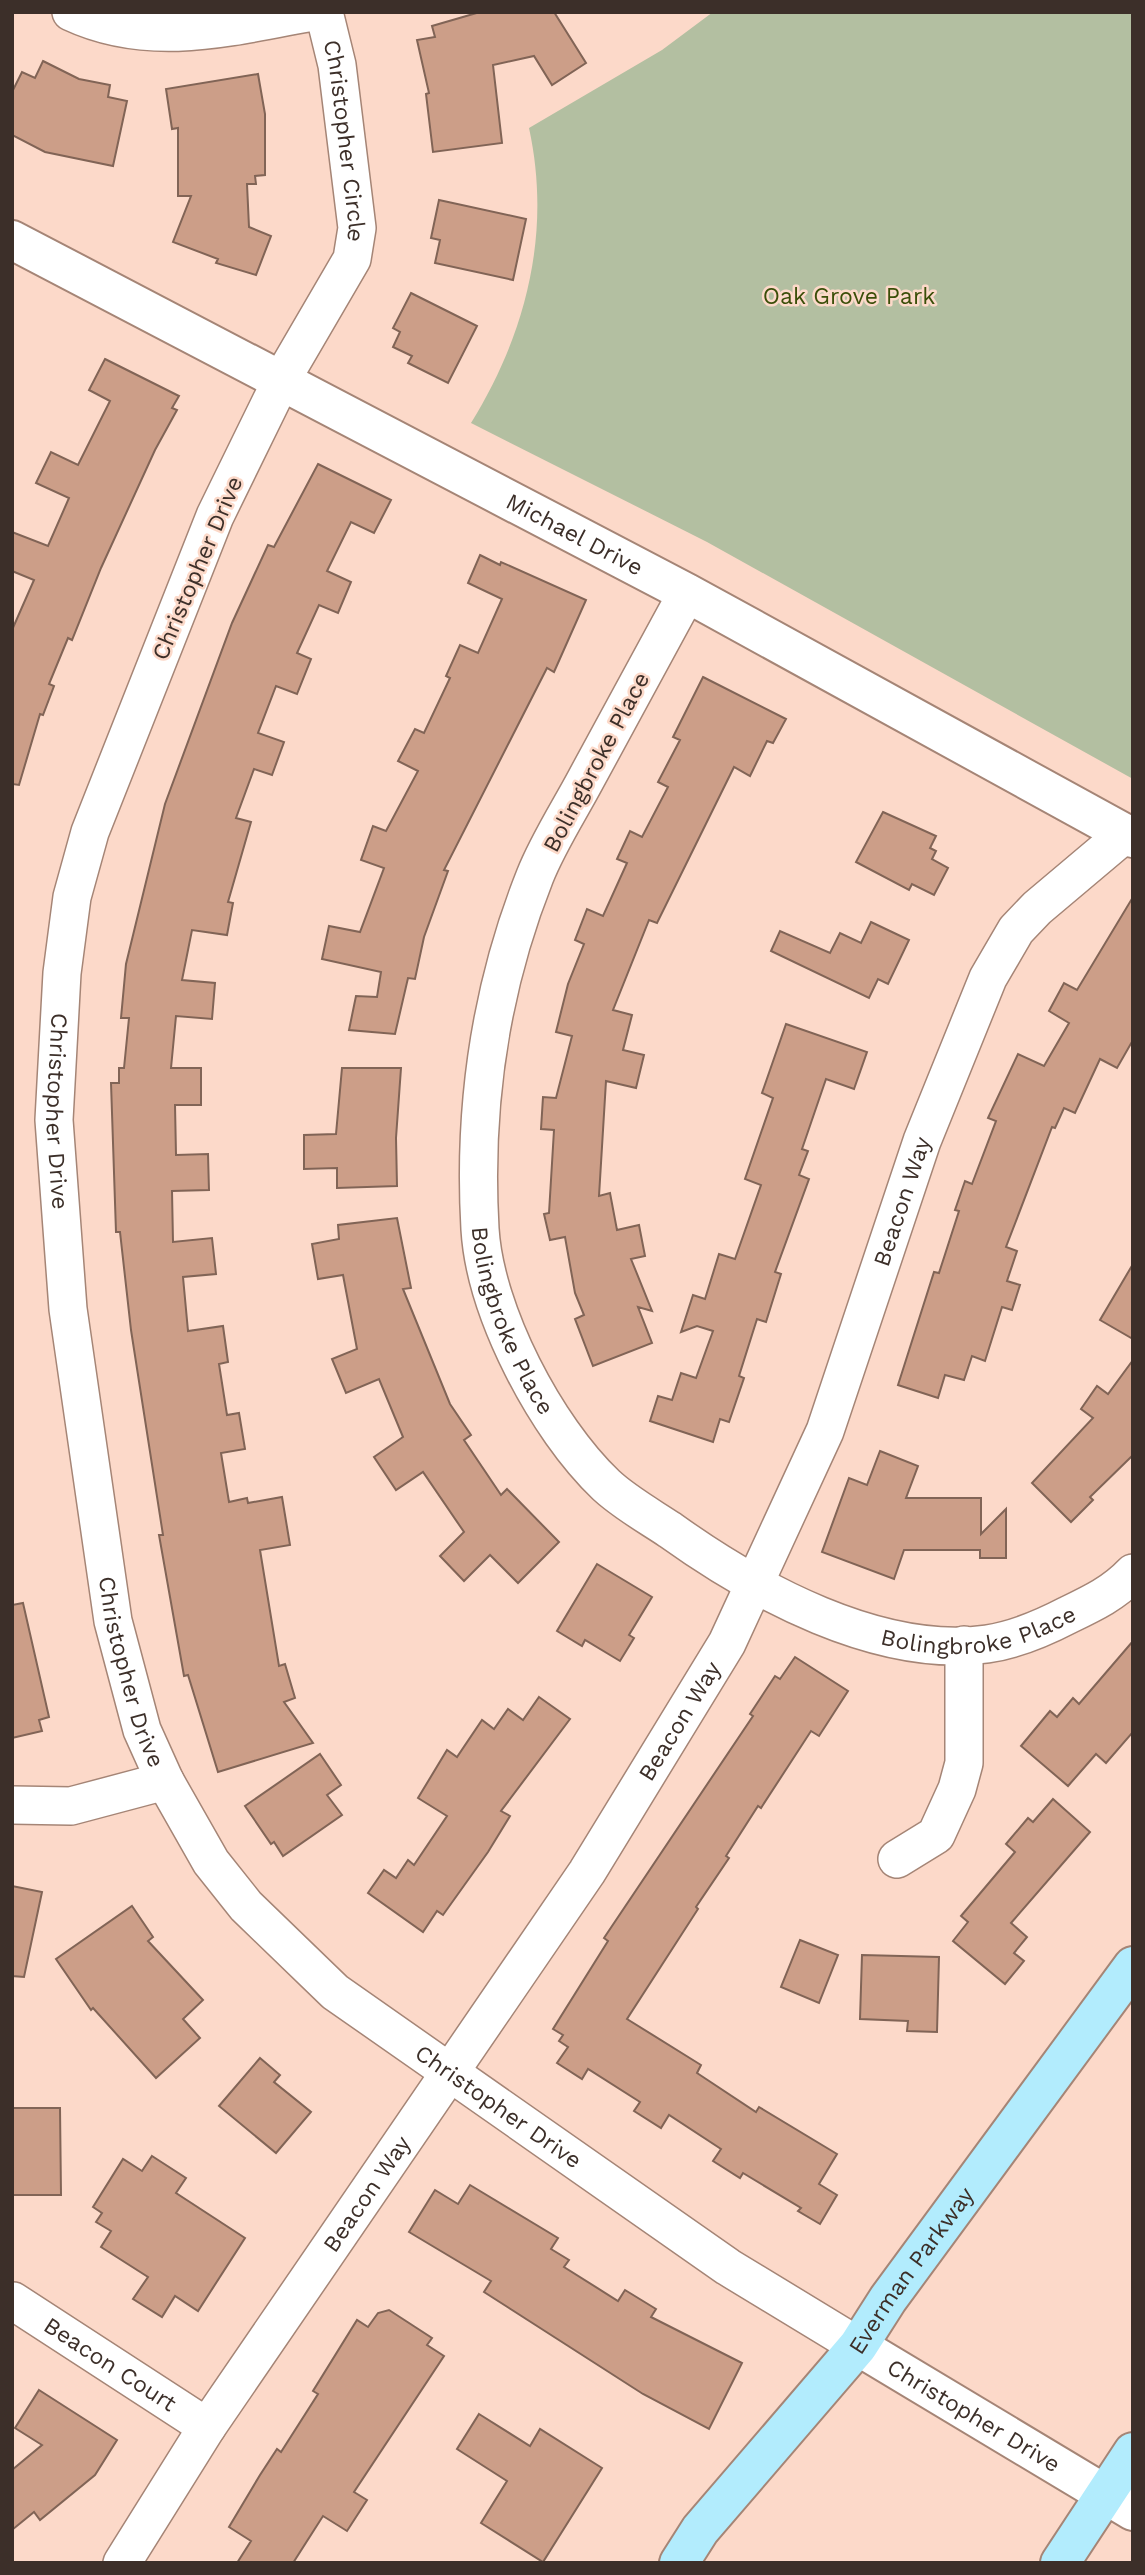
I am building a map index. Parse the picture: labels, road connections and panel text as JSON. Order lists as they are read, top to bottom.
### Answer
{
  "streets": {
    "main road": ["Everman Parkway"],
    "street": [
      "Christopher Circle",
      "Michael Drive",
      "Christopher Drive",
      "Bolingbroke Place",
      "Beacon Way",
      "Beacon Court"
    ]
  },
  "crossings": [
    ["Christopher Circle", "Michael Drive"],
    ["Christopher Circle", "Christopher Drive"],
    ["Michael Drive", "Christopher Drive"],
    ["Michael Drive", "Bolingbroke Place"],
    ["Michael Drive", "Beacon Way"],
    ["Christopher Drive", "Beacon Way"],
    ["Christopher Drive", "Everman Parkway"],
    ["Bolingbroke Place", "Beacon Way"],
    ["Beacon Way", "Beacon Court"]
  ],
  "parks": ["Oak Grove Park"]
}
